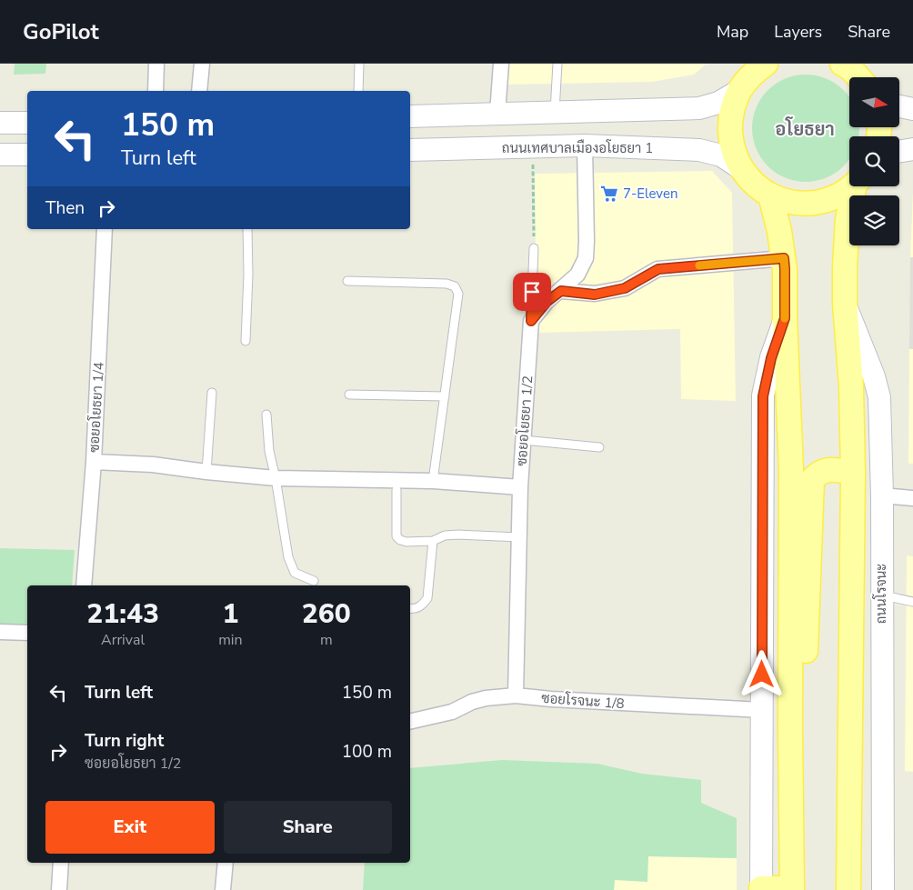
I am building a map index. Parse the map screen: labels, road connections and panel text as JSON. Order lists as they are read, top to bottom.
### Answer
{
  "streets": {
    "main road": ["ถนนเทศบาลเมืองอโยธยา 1", "ถนนโรจนะ"],
    "street": ["ซอยอโยธยา 1/4", "ซอยอโยธยา 1/2", "ซอยโรจนะ 1/8"]
  },
  "crossings": [
    ["ซอยอโยธยา 1/2", "ซอยโรจนะ 1/8"]
  ],
  "districts": ["อโยธยา"],
  "places": {
    "supermarket": ["7-Eleven"]
  },
  "north": "right",
  "page": {
    "header": "GoPilot",
    "nav": ["Map", "Layers", "Share"],
    "turn": ["150 m", "Turn left"],
    "then": "Then",
    "eta": [
      "21:43",
      "Arrival",
      "1",
      "min",
      "260",
      "m"
    ],
    "list": [
      {
        "name": "Turn left",
        "value": "150 m"
      },
      {
        "name": "Turn right",
        "note": "ซอยอโยธยา 1/2",
        "value": "100 m"
      }
    ],
    "buttons": ["Exit", "Share"]
  }
}
